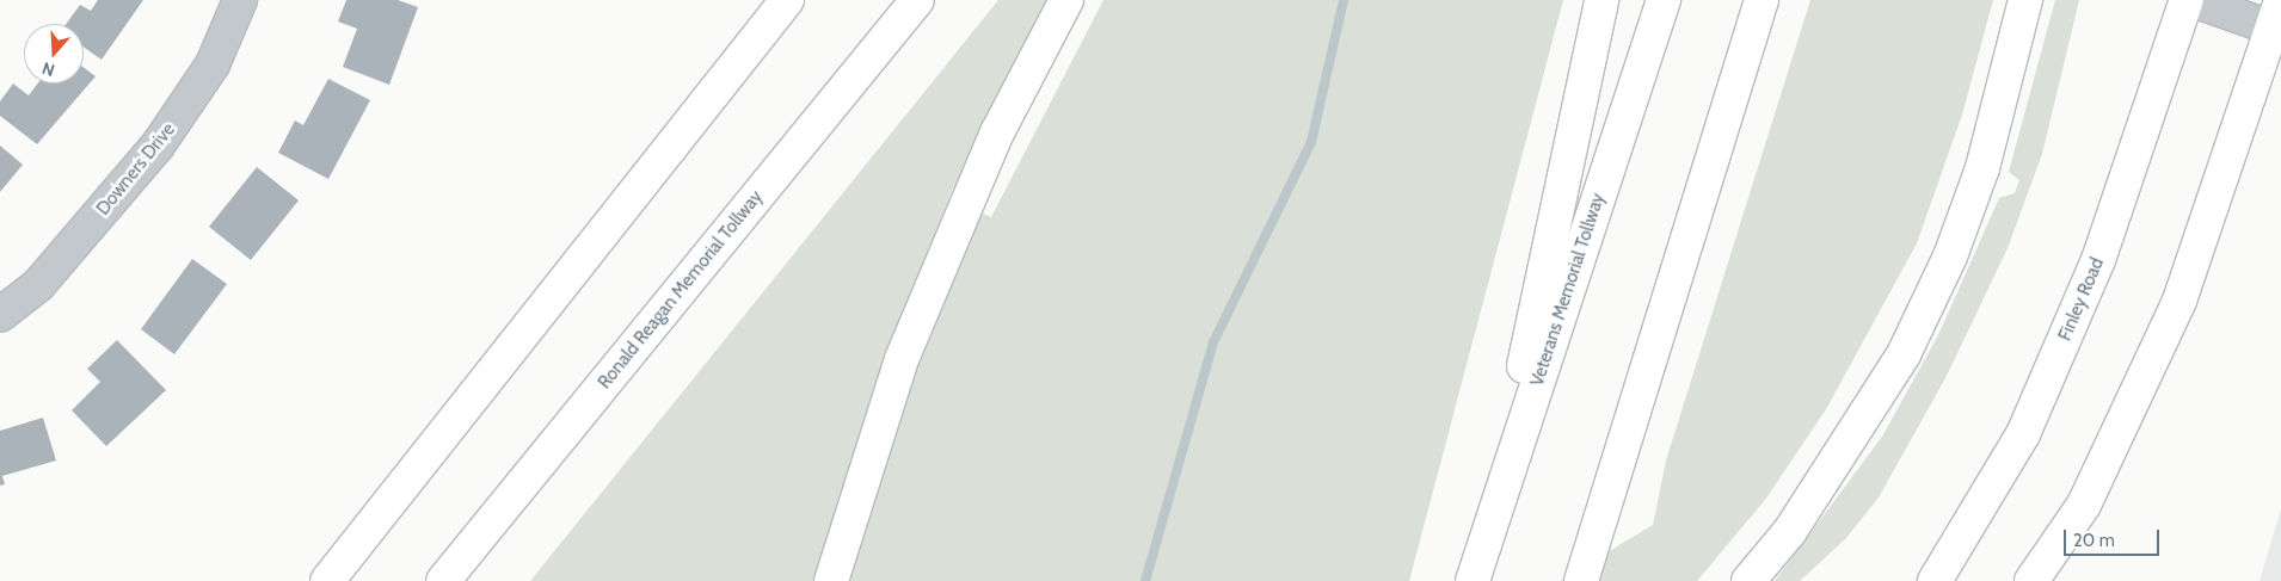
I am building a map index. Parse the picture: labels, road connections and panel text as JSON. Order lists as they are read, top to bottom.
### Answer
{
  "streets": {
    "main road": ["Ronald Reagan Memorial Tollway", "Veterans Memorial Tollway", "Finley Road"],
    "street": ["Downers Drive"]
  },
  "scale_bar": "20 m",
  "north": "bottom"
}
